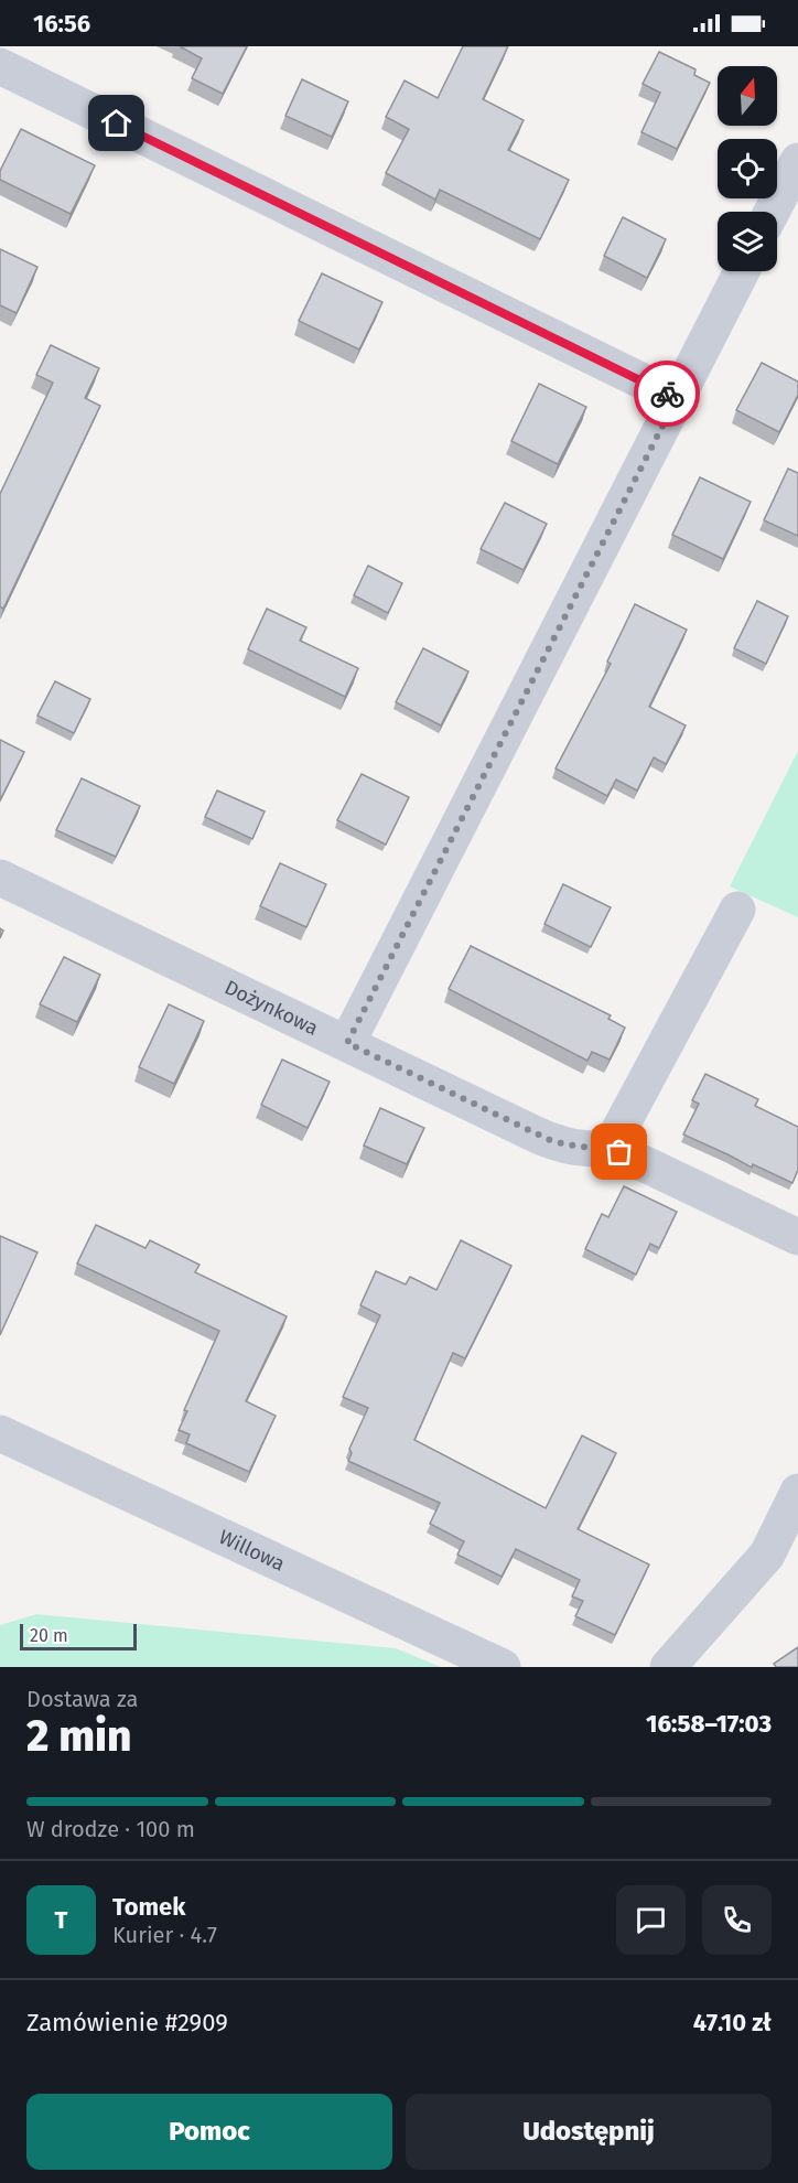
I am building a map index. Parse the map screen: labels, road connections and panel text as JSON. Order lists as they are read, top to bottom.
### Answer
{
  "streets": {
    "street": ["Dożynkowa", "Willowa"]
  },
  "scale_bar": "20 m",
  "north": "top",
  "page": {
    "status": "16:56",
    "scale": "20 m",
    "heading": ["2 min", "Dostawa za", "16:58–17:03"],
    "panel": [
      "Tomek",
      "Kurier · 4.7",
      "Zamówienie #2909",
      "47.10 zł"
    ],
    "bar": "W drodze · 100 m",
    "round": "T",
    "buttons": ["Pomoc", "Udostępnij"]
  }
}
